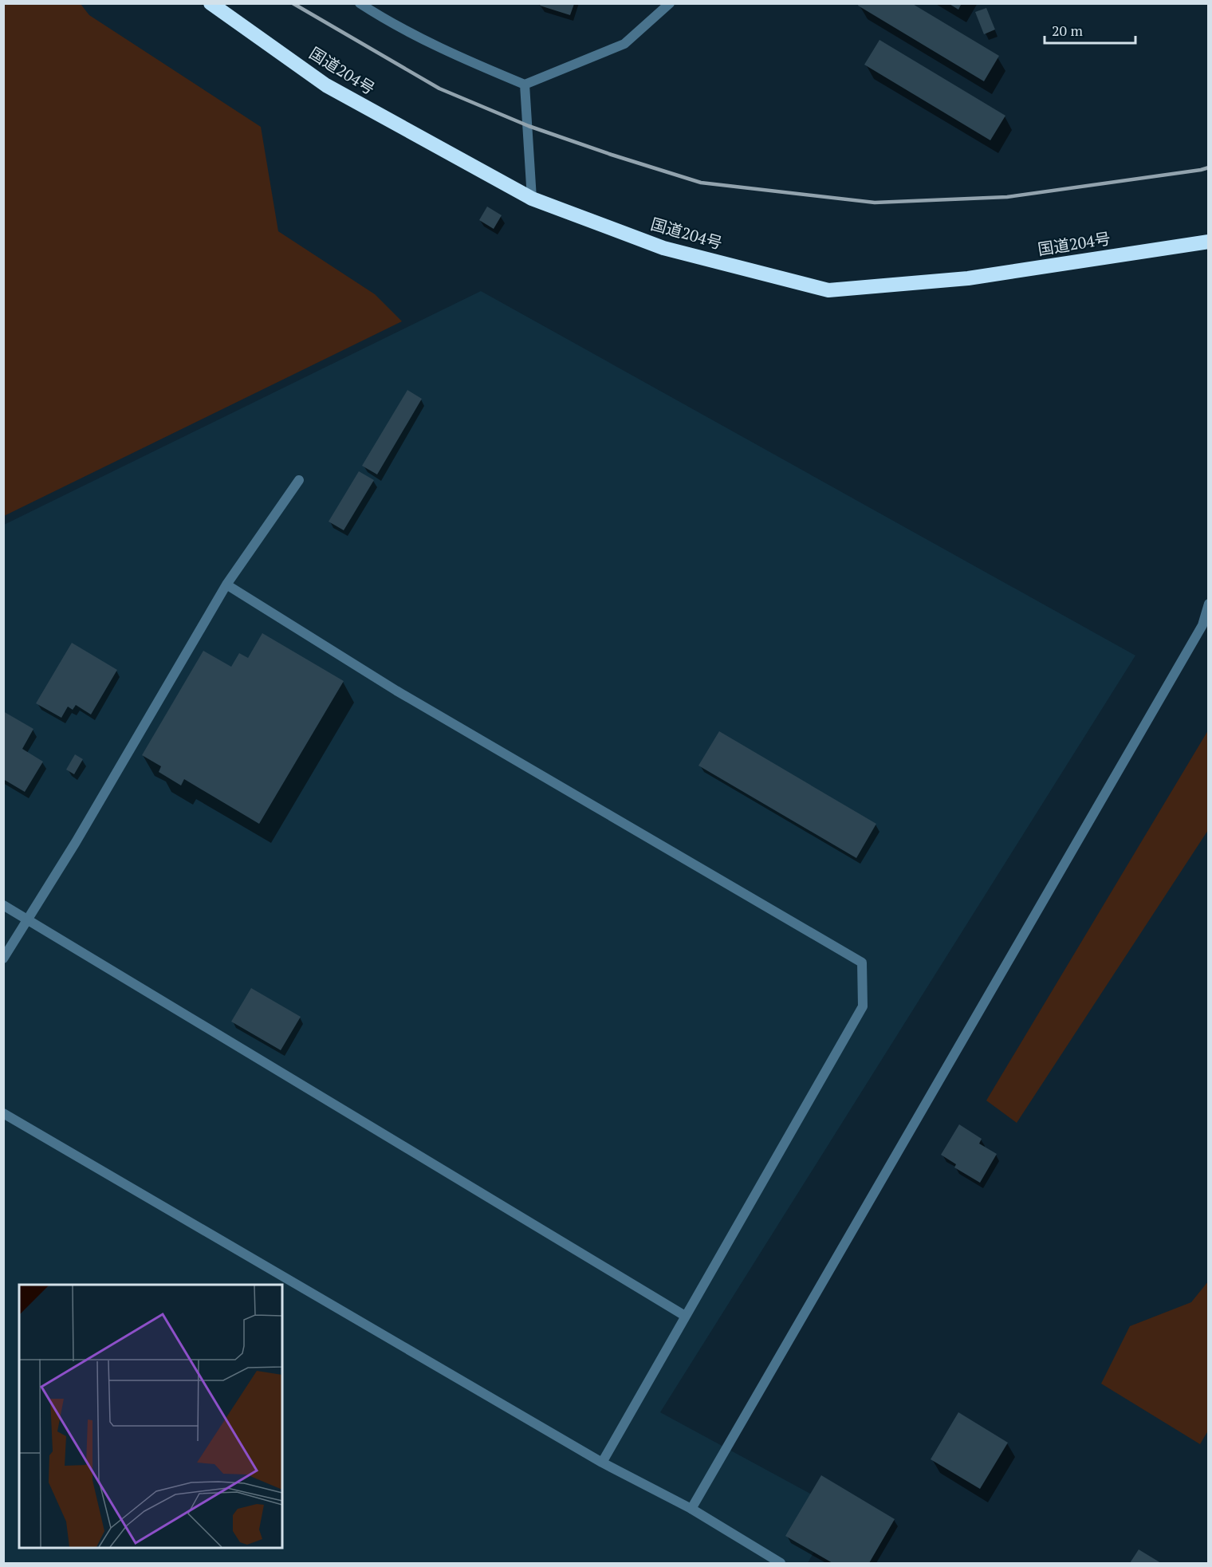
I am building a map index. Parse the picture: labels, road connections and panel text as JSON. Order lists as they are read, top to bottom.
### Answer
{
  "streets": {
    "highway": ["国道204号"]
  },
  "scale_bar": "20 m"
}
